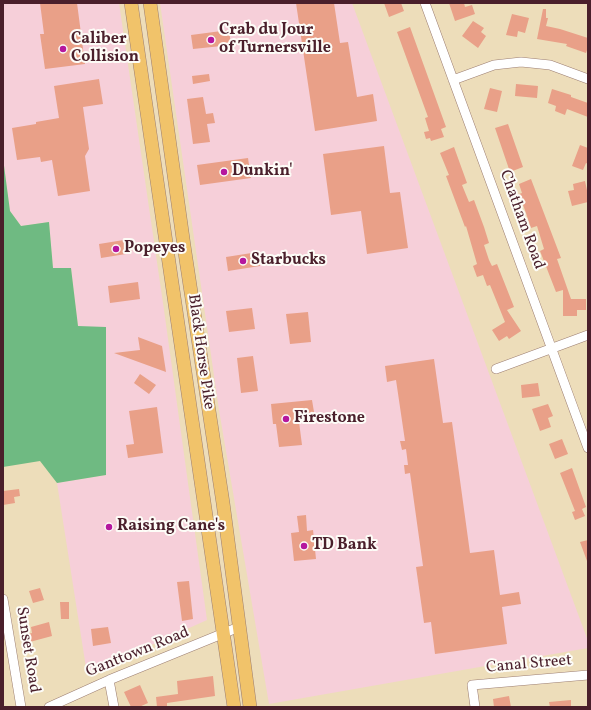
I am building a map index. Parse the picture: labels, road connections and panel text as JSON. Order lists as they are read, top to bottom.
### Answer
{
  "streets": {
    "highway": ["Black Horse Pike"],
    "street": [
      "Chatham Road",
      "Sunset Road",
      "Ganttown Road",
      "Canal Street"
    ]
  },
  "crossings": [
    ["Black Horse Pike", "Ganttown Road"]
  ],
  "places": [
    "Crab du Jour of Turnersville",
    "Caliber Collision",
    "Dunkin'",
    "Popeyes",
    "Starbucks",
    "Firestone",
    "Raising Cane's",
    "TD Bank"
  ]
}
